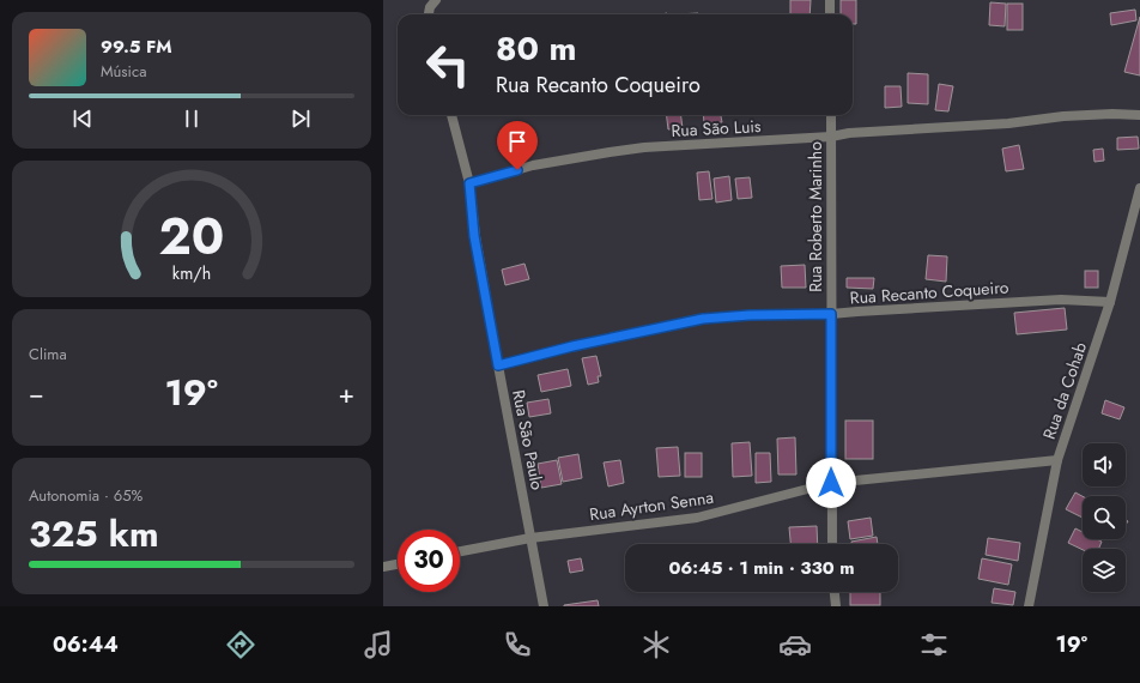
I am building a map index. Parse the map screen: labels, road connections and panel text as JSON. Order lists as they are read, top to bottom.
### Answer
{
  "streets": {
    "street": [
      "Rua São Luis",
      "Rua Roberto Marinho",
      "Rua Recanto Coqueiro",
      "Rua da Cohab",
      "Rua São Paulo",
      "Rua Ayrton Senna"
    ]
  },
  "crossings": [
    ["Rua São Luis", "Rua Roberto Marinho"],
    ["Rua São Luis", "Rua São Paulo"],
    ["Rua Roberto Marinho", "Rua Recanto Coqueiro"],
    ["Rua Roberto Marinho", "Rua Ayrton Senna"],
    ["Rua Recanto Coqueiro", "Rua da Cohab"],
    ["Rua Recanto Coqueiro", "Rua São Paulo"],
    ["Rua da Cohab", "Rua Ayrton Senna"],
    ["Rua São Paulo", "Rua Ayrton Senna"]
  ],
  "page": {
    "turn": ["80 m", "Rua Recanto Coqueiro"],
    "song": ["99.5 FM", "Música"],
    "tile": [
      "Clima",
      ["Autonomia · 65%", "325 km"]
    ],
    "heat": ["−", "19°", "+"],
    "limit": "30",
    "trip": "06:45 · 1 min · 330 m",
    "tabs": ["06:44", "19°"],
    "gauge": ["20", "km/h"]
  }
}
